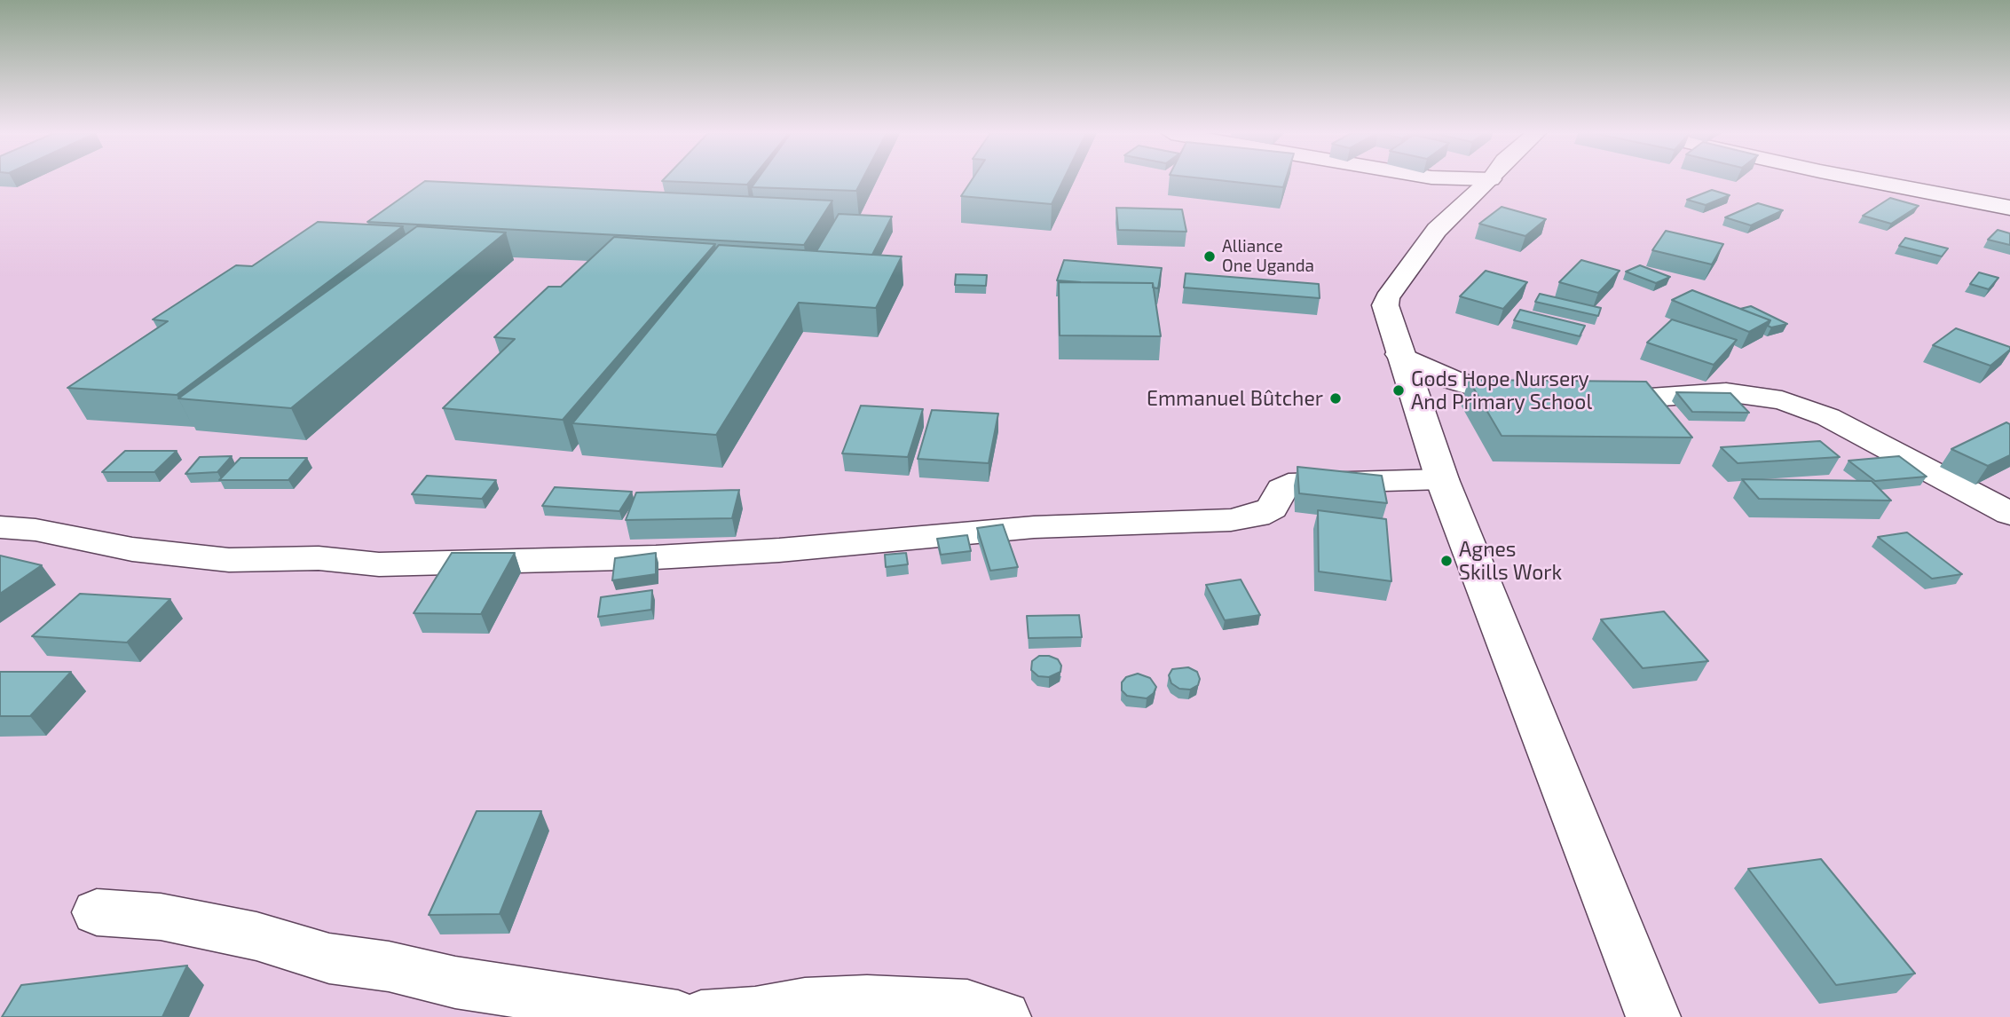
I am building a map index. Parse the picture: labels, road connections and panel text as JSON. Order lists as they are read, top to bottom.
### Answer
{
  "places": [
    "Alliance One Uganda",
    "Gods Hope Nursery And Primary School",
    "Emmanuel Bûtcher",
    "Agnes Skills Work"
  ]
}
